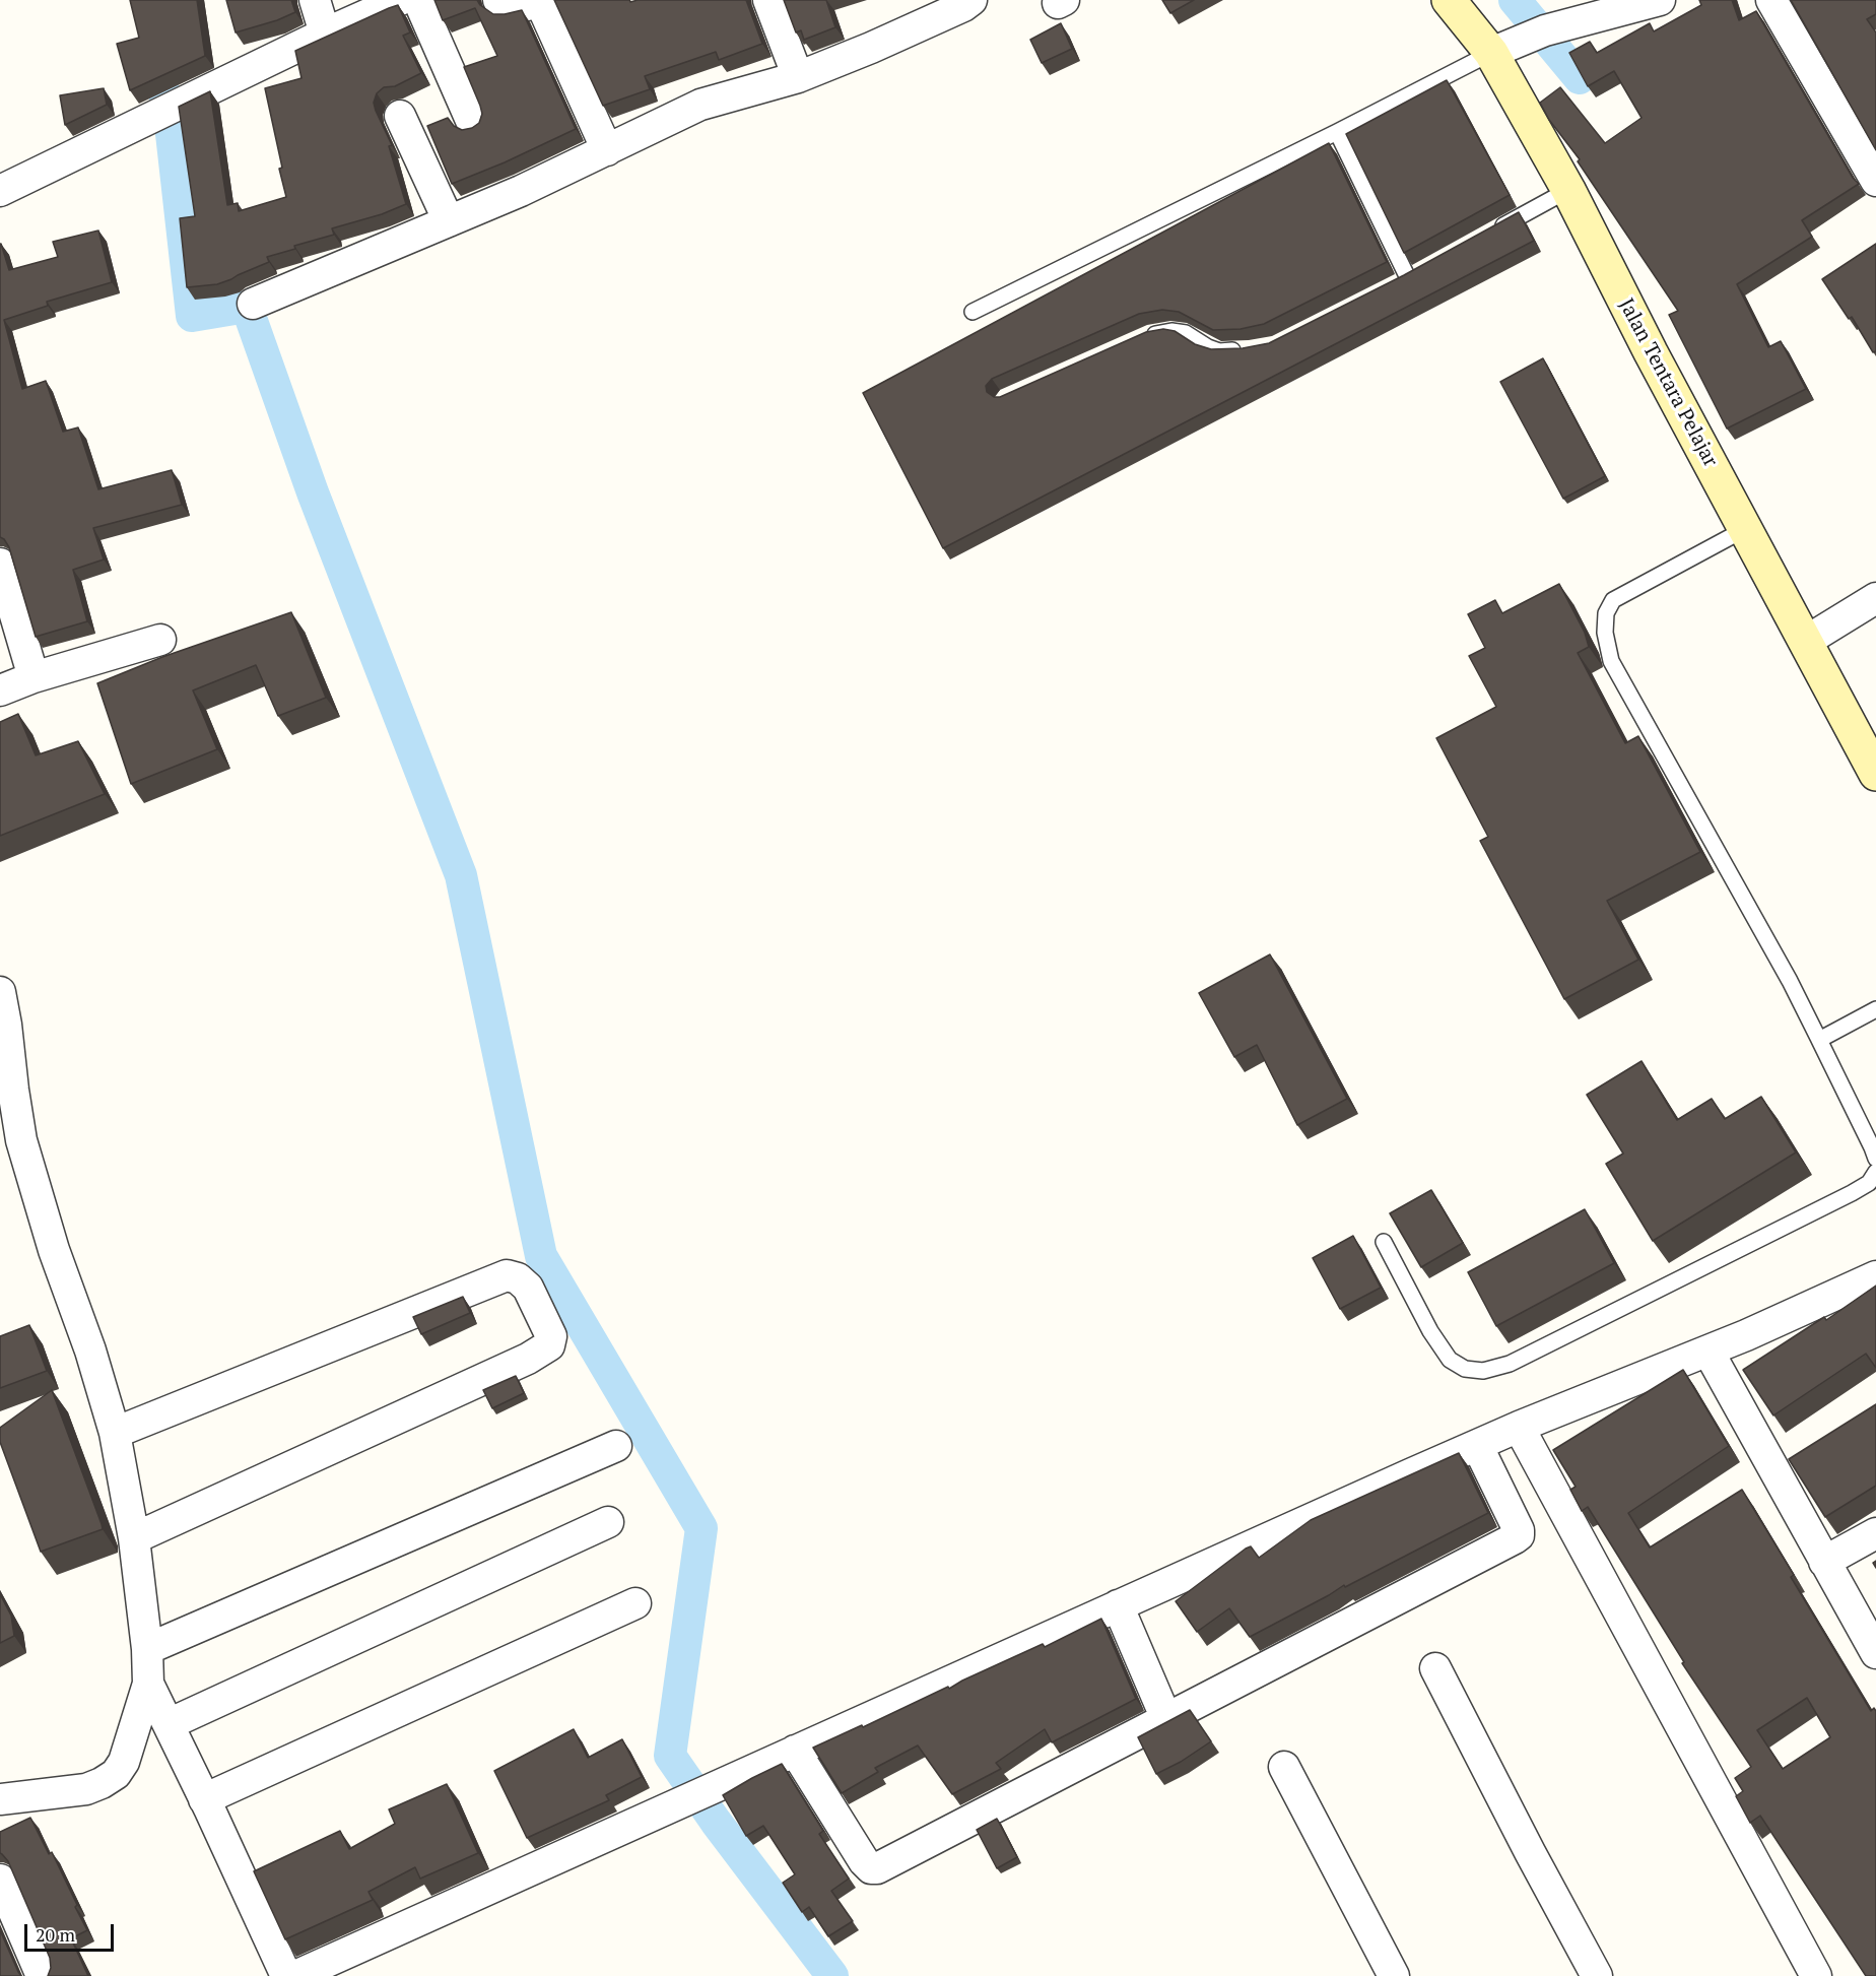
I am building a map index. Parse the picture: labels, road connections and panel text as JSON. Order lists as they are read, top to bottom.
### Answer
{
  "streets": {
    "main road": ["Jalan Tentara Pelajar"]
  },
  "scale_bar": "20 m"
}
